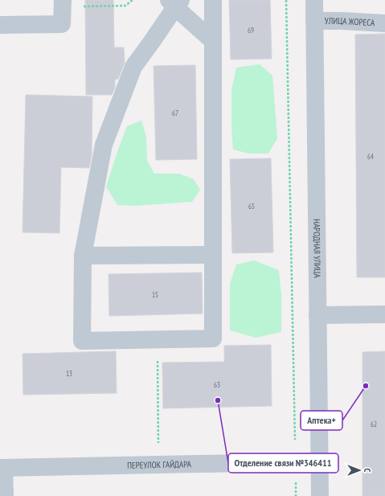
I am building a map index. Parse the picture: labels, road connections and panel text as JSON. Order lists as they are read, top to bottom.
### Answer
{
  "streets": {
    "street": ["УЛИЦА ЖОРЕСА", "НАРОДНАЯ УЛИЦА", "ПЕРЕУЛОК ГАЙДАРА"]
  },
  "crossings": [
    ["УЛИЦА ЖОРЕСА", "НАРОДНАЯ УЛИЦА"],
    ["НАРОДНАЯ УЛИЦА", "ПЕРЕУЛОК ГАЙДАРА"]
  ],
  "places": ["Аптека+", "Отделение связи №346411"],
  "house_numbers": [
    "69",
    "67",
    "64",
    "65",
    "15",
    "13",
    "63",
    "62"
  ],
  "north": "right"
}
